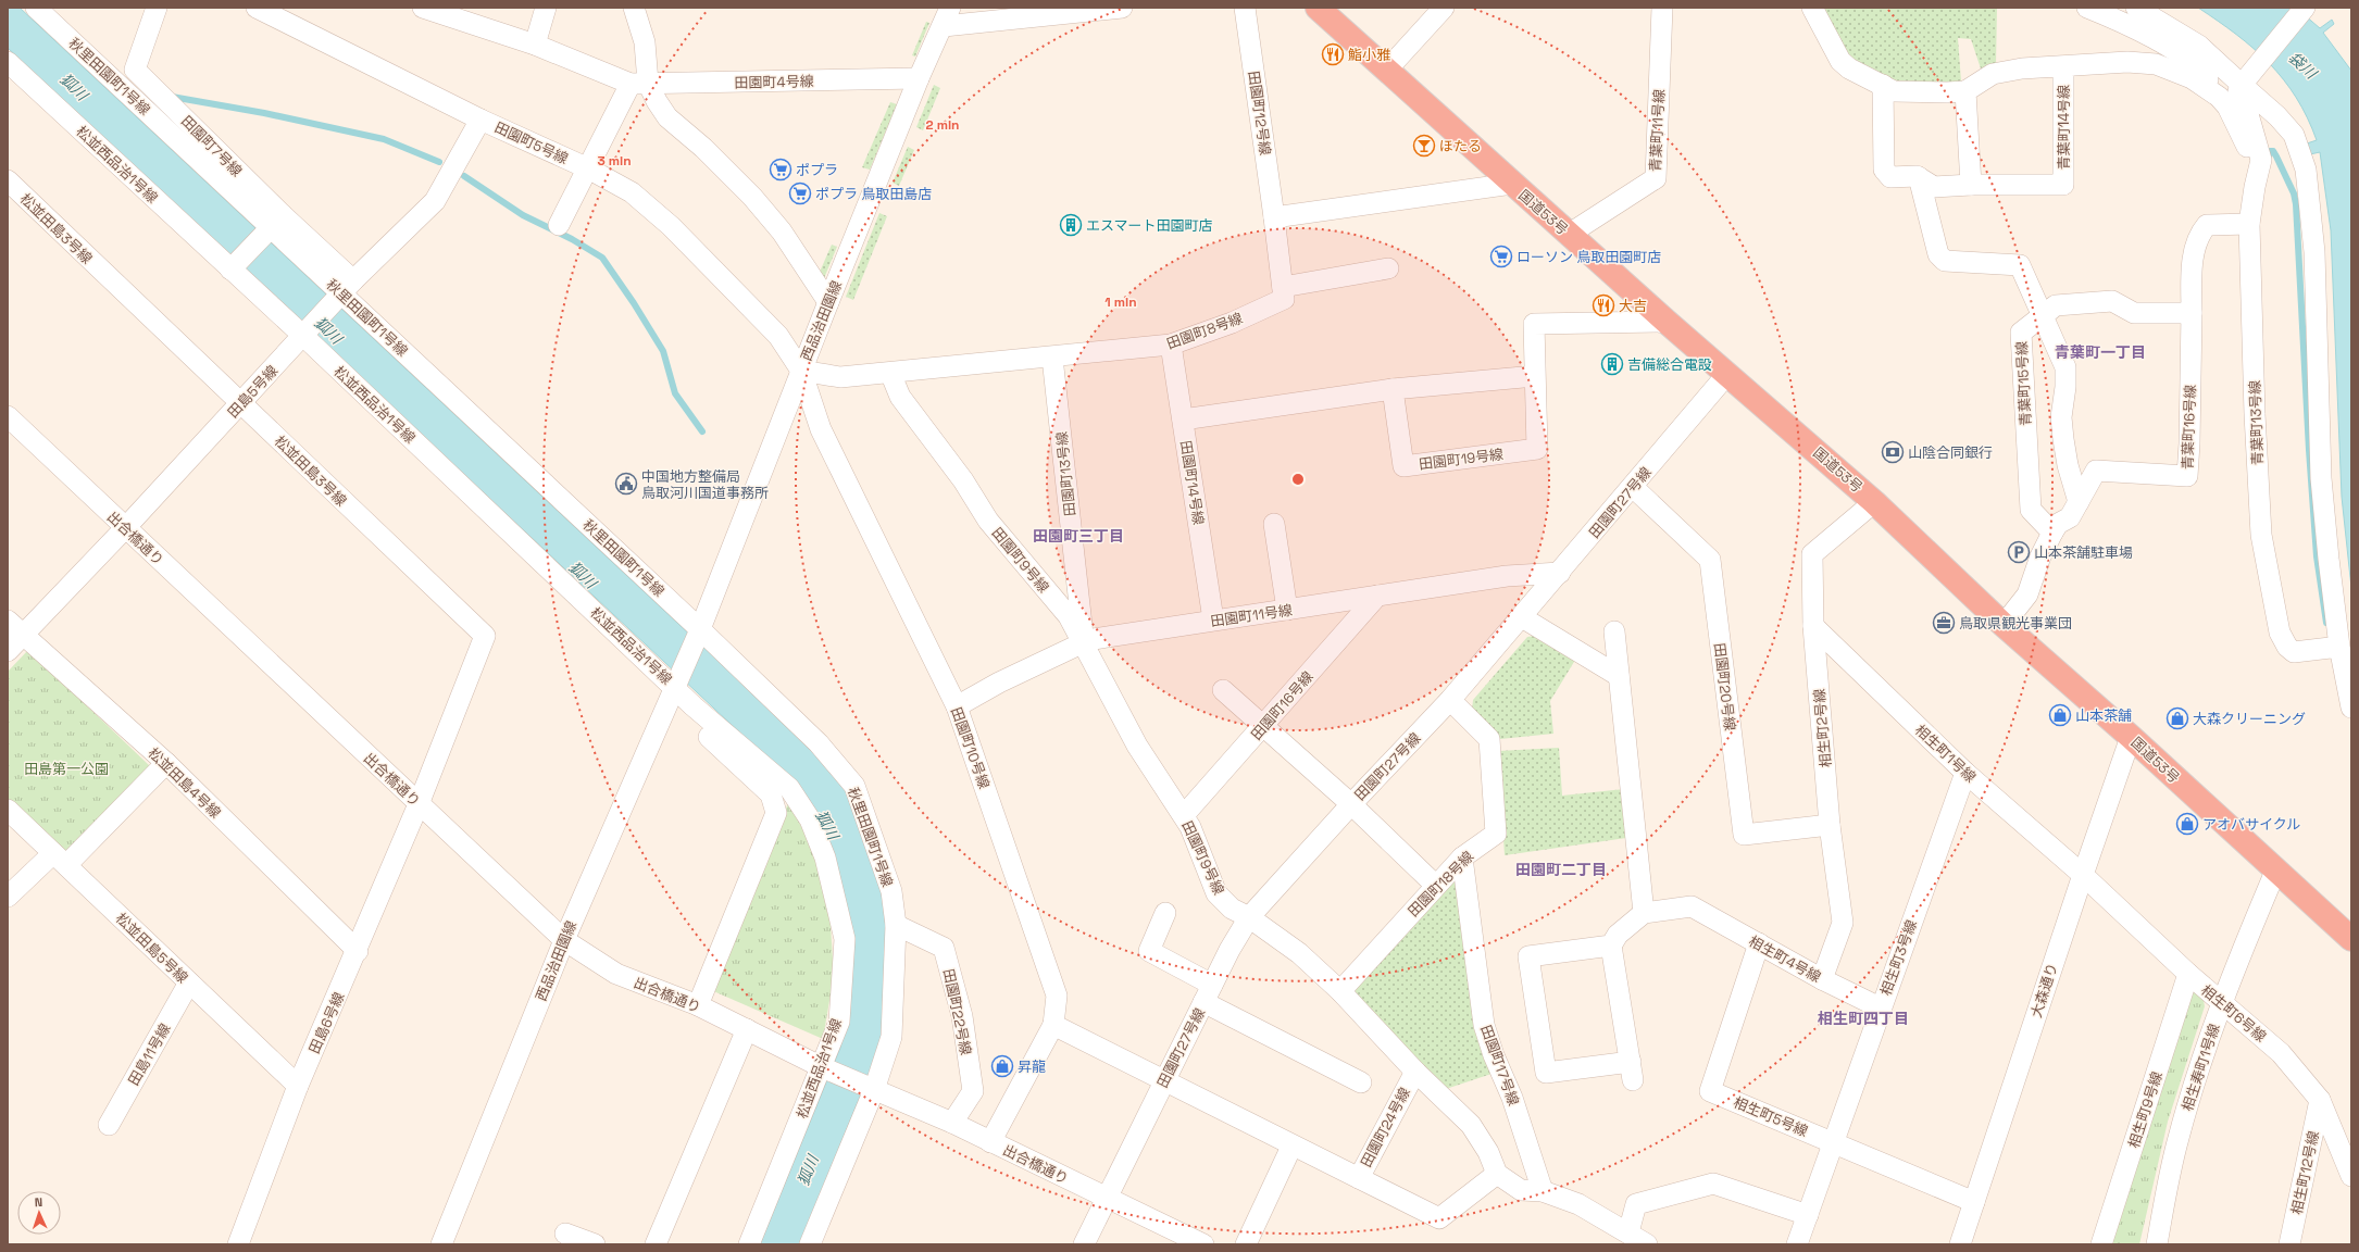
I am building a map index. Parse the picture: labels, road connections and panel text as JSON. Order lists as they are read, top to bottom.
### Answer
{
  "streets": {
    "highway": ["国道53号"],
    "street": [
      "秋里田園町1号線",
      "田園町4号線",
      "田園町12号線",
      "青葉町14号線",
      "青葉町11号線",
      "田園町5号線",
      "田園町7号線",
      "松並西品治1号線",
      "松並田島3号線",
      "西品治田園線",
      "田園町8号線",
      "青葉町15号線",
      "田島5号線",
      "青葉町13号線",
      "青葉町16号線",
      "田園町19号線",
      "田園町13号線",
      "田園町14号線",
      "田園町27号線",
      "出合橋通り",
      "田園町9号線",
      "田園町11号線",
      "田園町20号線",
      "田園町16号線",
      "相生町2号線",
      "田園町10号線",
      "相生町1号線",
      "松並田島4号線",
      "田園町18号線",
      "松並田島5号線",
      "相生町3号線",
      "相生町4号線",
      "大森通り",
      "田園町22号線",
      "相生町6号線",
      "田島6号線",
      "田島11号線",
      "田園町17号線",
      "相生寿町1号線",
      "相生町9号線",
      "相生町5号線",
      "田園町24号線",
      "相生町12号線"
    ]
  },
  "crossings": [
    ["秋里田園町1号線", "田園町7号線"],
    ["秋里田園町1号線", "西品治田園線"],
    ["秋里田園町1号線", "田島5号線"],
    ["秋里田園町1号線", "出合橋通り"],
    ["秋里田園町1号線", "田園町22号線"],
    ["田園町4号線", "西品治田園線"],
    ["青葉町14号線", "青葉町13号線"],
    ["青葉町11号線", "国道53号"],
    ["田園町5号線", "西品治田園線"],
    ["田園町5号線", "田園町8号線"],
    ["田園町5号線", "田島5号線"],
    ["田園町5号線", "田園町10号線"],
    ["松並西品治1号線", "西品治田園線"],
    ["松並西品治1号線", "田島5号線"],
    ["松並西品治1号線", "出合橋通り"],
    ["国道53号", "田園町19号線"],
    ["国道53号", "田園町27号線"],
    ["国道53号", "相生町2号線"],
    ["国道53号", "大森通り"],
    ["国道53号", "相生寿町1号線"],
    ["松並田島3号線", "田島5号線"],
    ["松並田島3号線", "出合橋通り"],
    ["松並田島3号線", "田島6号線"],
    ["西品治田園線", "田園町8号線"],
    ["西品治田園線", "出合橋通り"],
    ["西品治田園線", "田園町10号線"],
    ["田園町8号線", "田園町13号線"],
    ["田園町8号線", "田園町14号線"],
    ["田園町8号線", "田園町9号線"],
    ["田園町8号線", "田園町10号線"],
    ["青葉町15号線", "青葉町16号線"],
    ["田島5号線", "出合橋通り"],
    ["田島5号線", "松並田島4号線"],
    ["田園町13号線", "田園町9号線"],
    ["田園町13号線", "田園町11号線"],
    ["田園町14号線", "田園町11号線"],
    ["田園町27号線", "出合橋通り"],
    ["田園町27号線", "田園町9号線"],
    ["田園町27号線", "田園町11号線"],
    ["田園町27号線", "田園町20号線"],
    ["田園町27号線", "田園町18号線"],
    ["出合橋通り", "田園町22号線"],
    ["出合橋通り", "田島6号線"],
    ["田園町9号線", "田園町11号線"],
    ["田園町9号線", "田園町16号線"],
    ["田園町9号線", "田園町18号線"],
    ["田園町9号線", "田園町24号線"],
    ["田園町11号線", "田園町16号線"],
    ["田園町11号線", "田園町10号線"],
    ["田園町20号線", "相生町2号線"],
    ["相生町2号線", "相生町1号線"],
    ["相生町2号線", "相生町4号線"],
    ["相生町1号線", "相生町3号線"],
    ["相生町1号線", "大森通り"],
    ["相生町1号線", "相生町6号線"],
    ["松並田島4号線", "田島6号線"],
    ["田園町18号線", "田園町17号線"],
    ["松並田島5号線", "田島6号線"],
    ["松並田島5号線", "田島11号線"],
    ["相生町3号線", "相生町4号線"],
    ["相生町3号線", "相生町5号線"],
    ["相生町4号線", "相生町5号線"],
    ["大森通り", "相生町6号線"],
    ["大森通り", "相生町5号線"],
    ["相生町6号線", "相生寿町1号線"],
    ["相生町6号線", "相生町9号線"],
    ["相生町6号線", "相生町12号線"]
  ],
  "districts": [
    "青葉町一丁目",
    "田園町三丁目",
    "田園町二丁目",
    "相生町四丁目"
  ],
  "water": ["袋川", "狐川"],
  "parks": ["田島第一公園"],
  "places": {
    "restaurant": ["鮨小雅", "大吉"],
    "bar": ["ほたる"],
    "supermarket": ["ポプラ", "ポプラ 鳥取田島店", "ローソン 鳥取田園町店"],
    "building": ["エスマート田園町店", "吉備総合電設"],
    "bank": ["山陰合同銀行"],
    "public building": ["中国地方整備局 鳥取河川国道事務所"],
    "parking": ["山本茶舗駐車場"],
    "office": ["鳥取県観光事業団"],
    "shop": [
      "山本茶舗",
      "大森クリーニング",
      "アオバサイクル",
      "昇龍"
    ]
  },
  "north": "top",
  "rings": ["2 min", "3 min", "1 min"]
}
